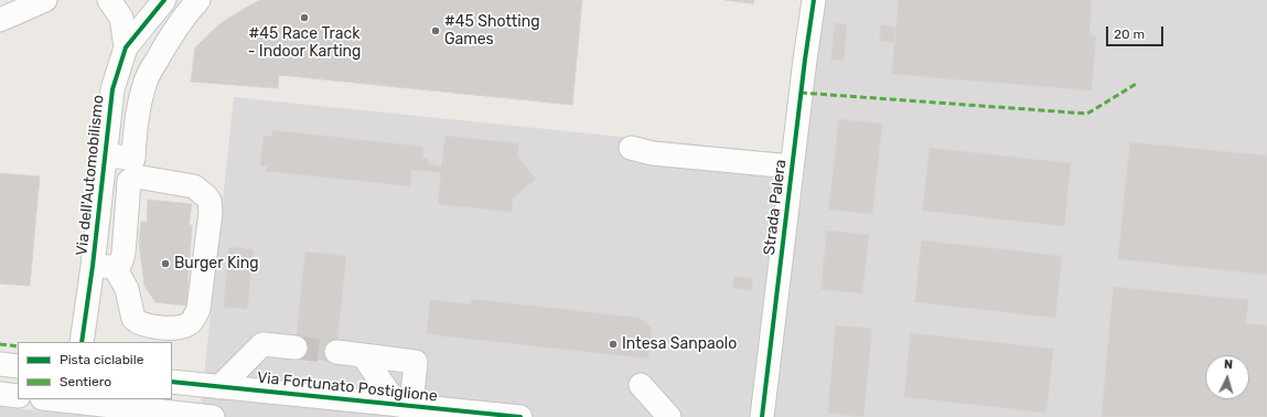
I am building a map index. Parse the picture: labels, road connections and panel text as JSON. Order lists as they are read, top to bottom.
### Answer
{
  "streets": {
    "street": ["Via dell'Automobilismo", "Strada Palera", "Via Fortunato Postiglione"]
  },
  "places": [
    "#45 Race Track - Indoor Karting",
    "#45 Shotting Games",
    "Burger King",
    "Intesa Sanpaolo"
  ],
  "legend": ["Pista ciclabile", "Sentiero"],
  "scale_bar": "20 m",
  "north": "top"
}
